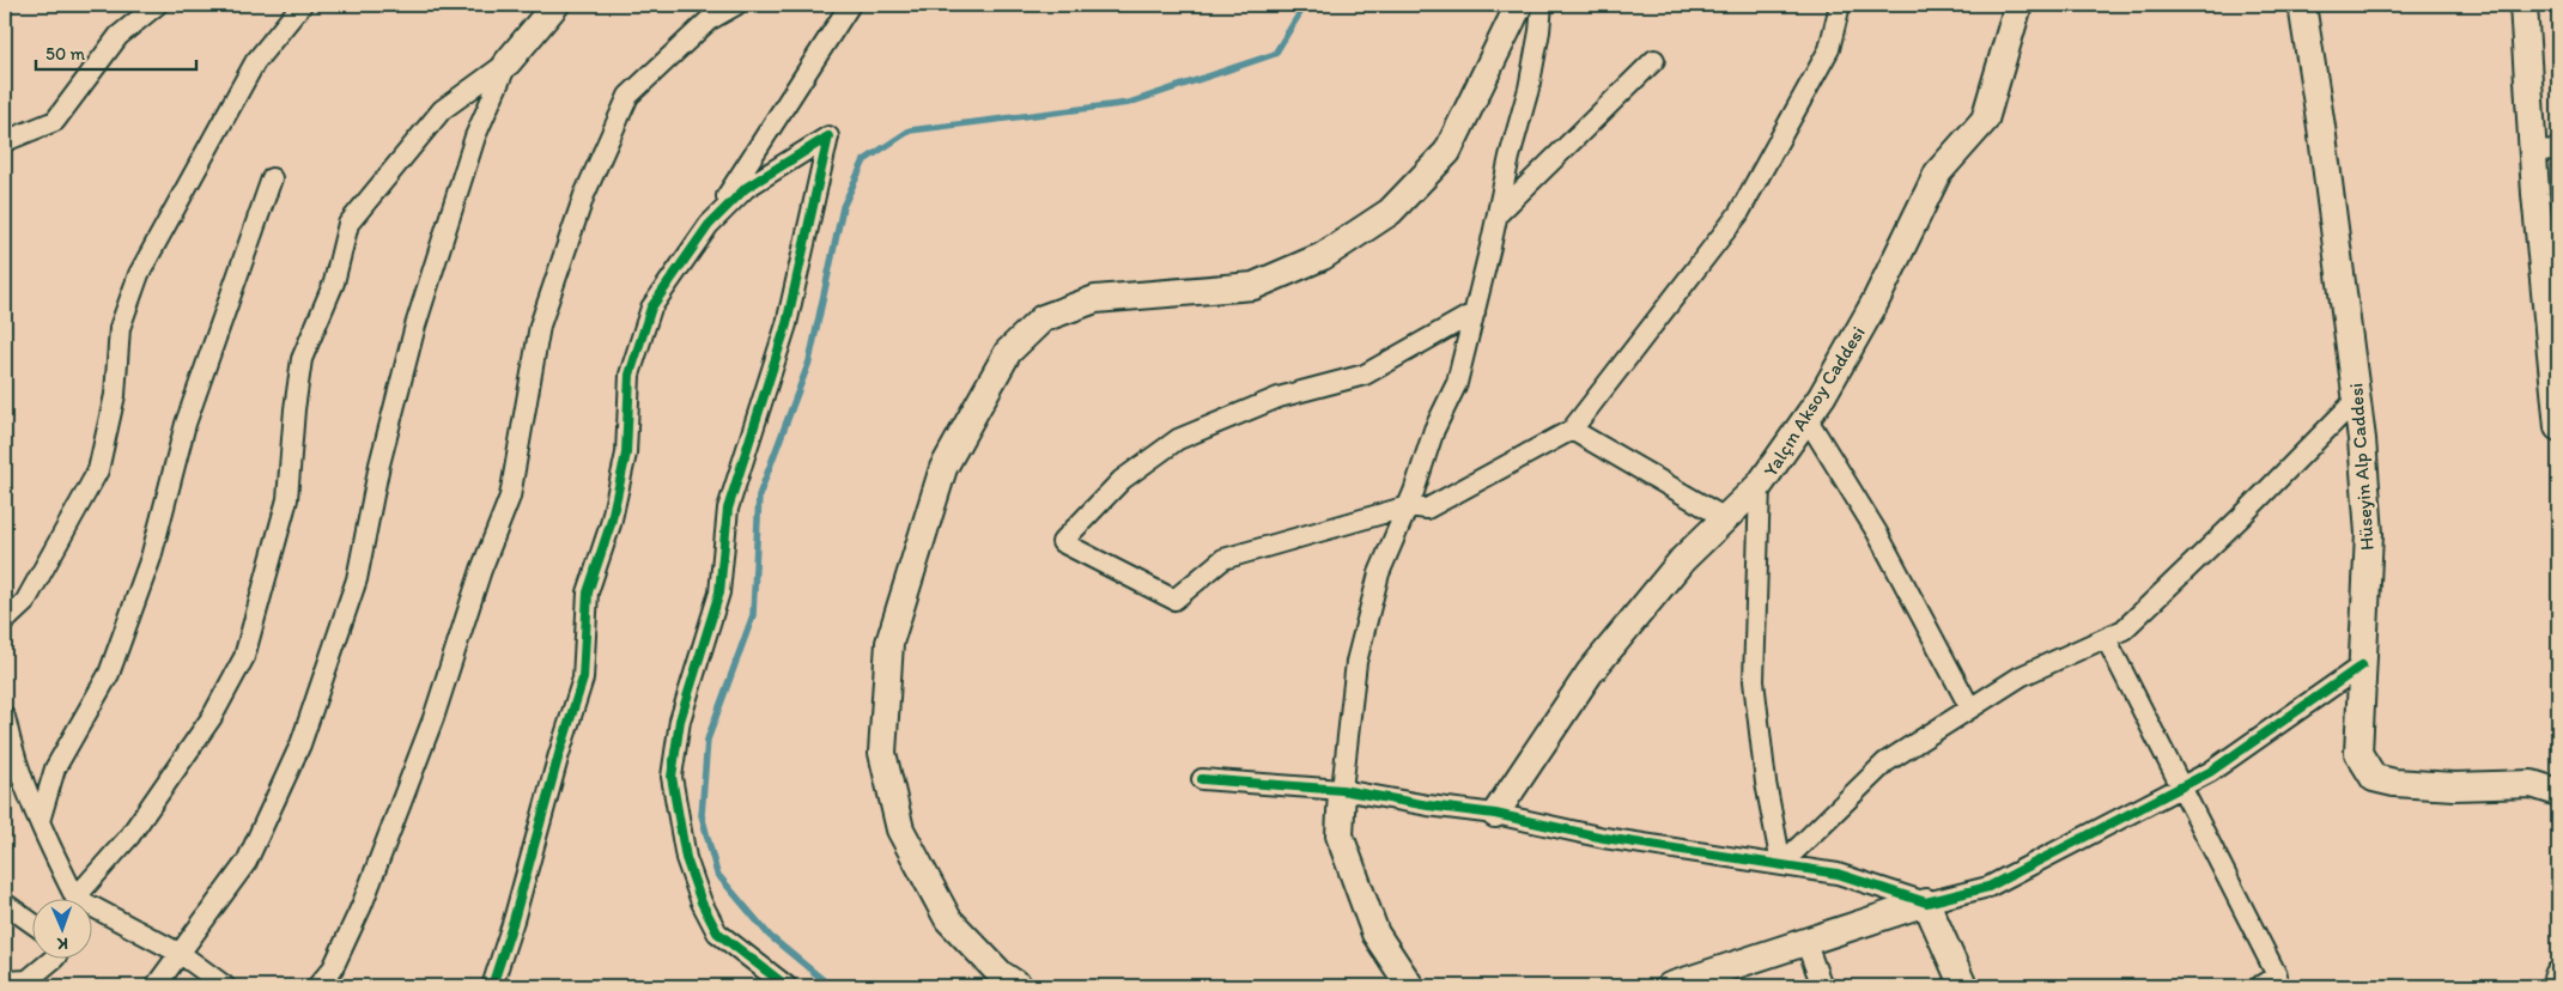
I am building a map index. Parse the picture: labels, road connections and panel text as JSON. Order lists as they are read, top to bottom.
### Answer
{
  "streets": {
    "street": ["Yalçın Aksoy Caddesi", "Hüseyin Alp Caddesi"]
  },
  "scale_bar": "50 m",
  "north": "bottom"
}
